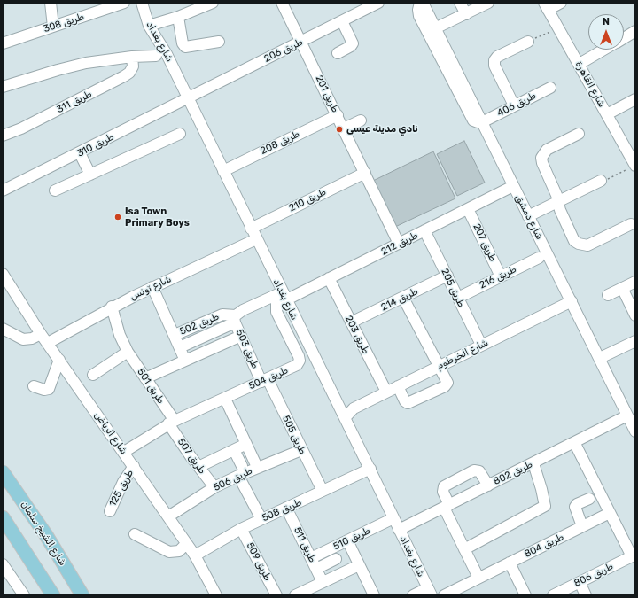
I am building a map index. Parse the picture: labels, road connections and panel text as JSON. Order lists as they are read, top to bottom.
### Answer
{
  "streets": {
    "main road": ["شارع الشيخ سلمان"],
    "street": [
      "طريق 308",
      "شارع بغداد",
      "طريق 206",
      "شارع القاهرة",
      "طريق 201",
      "طريق 311",
      "طريق 406",
      "طريق 208",
      "طريق 310",
      "طريق 210",
      "شارع دمشق",
      "طريق 207",
      "طريق 212",
      "طريق 216",
      "شارع تونس",
      "طريق 205",
      "طريق 214",
      "طريق 502",
      "طريق 203",
      "طريق 503",
      "شارع الخرطوم",
      "طريق 504",
      "طريق 501",
      "شارع الرياض",
      "طريق 505",
      "طريق 507",
      "طريق 802",
      "طريق 506",
      "طريق 125",
      "طريق 508",
      "طريق 510",
      "طريق 511",
      "طريق 804",
      "طريق 509",
      "طريق 806"
    ]
  },
  "crossings": [
    ["شارع بغداد", "طريق 206"],
    ["شارع بغداد", "طريق 208"],
    ["شارع بغداد", "طريق 310"],
    ["شارع بغداد", "طريق 210"],
    ["شارع بغداد", "طريق 212"],
    ["شارع بغداد", "شارع تونس"],
    ["شارع بغداد", "طريق 502"],
    ["شارع بغداد", "شارع الخرطوم"],
    ["شارع بغداد", "طريق 504"],
    ["شارع بغداد", "طريق 802"],
    ["شارع بغداد", "طريق 508"],
    ["شارع بغداد", "طريق 510"],
    ["طريق 206", "طريق 201"],
    ["طريق 206", "طريق 310"],
    ["طريق 201", "طريق 208"],
    ["طريق 201", "طريق 210"],
    ["طريق 201", "طريق 212"],
    ["طريق 406", "شارع دمشق"],
    ["شارع دمشق", "طريق 212"],
    ["شارع دمشق", "شارع الخرطوم"],
    ["شارع دمشق", "طريق 802"],
    ["طريق 207", "طريق 212"],
    ["طريق 207", "طريق 216"],
    ["طريق 212", "طريق 205"],
    ["طريق 212", "طريق 502"],
    ["طريق 212", "طريق 203"],
    ["طريق 212", "طريق 504"],
    ["طريق 216", "طريق 205"],
    ["شارع تونس", "طريق 501"],
    ["شارع تونس", "شارع الرياض"],
    ["طريق 205", "طريق 214"],
    ["طريق 205", "شارع الخرطوم"],
    ["طريق 214", "طريق 203"],
    ["طريق 502", "طريق 503"],
    ["طريق 502", "طريق 504"],
    ["طريق 203", "شارع الخرطوم"],
    ["طريق 503", "طريق 504"],
    ["طريق 503", "طريق 505"],
    ["طريق 504", "طريق 501"],
    ["طريق 504", "طريق 505"],
    ["طريق 504", "طريق 507"],
    ["طريق 501", "طريق 507"],
    ["شارع الرياض", "طريق 506"],
    ["شارع الرياض", "طريق 125"],
    ["شارع الرياض", "طريق 508"],
    ["طريق 505", "طريق 506"],
    ["طريق 505", "طريق 508"],
    ["طريق 507", "طريق 506"],
    ["طريق 508", "طريق 511"],
    ["طريق 508", "طريق 509"],
    ["طريق 510", "طريق 511"]
  ],
  "places": ["نادي مدينة عيسى", "Isa Town Primary Boys"],
  "north": "top"
}
